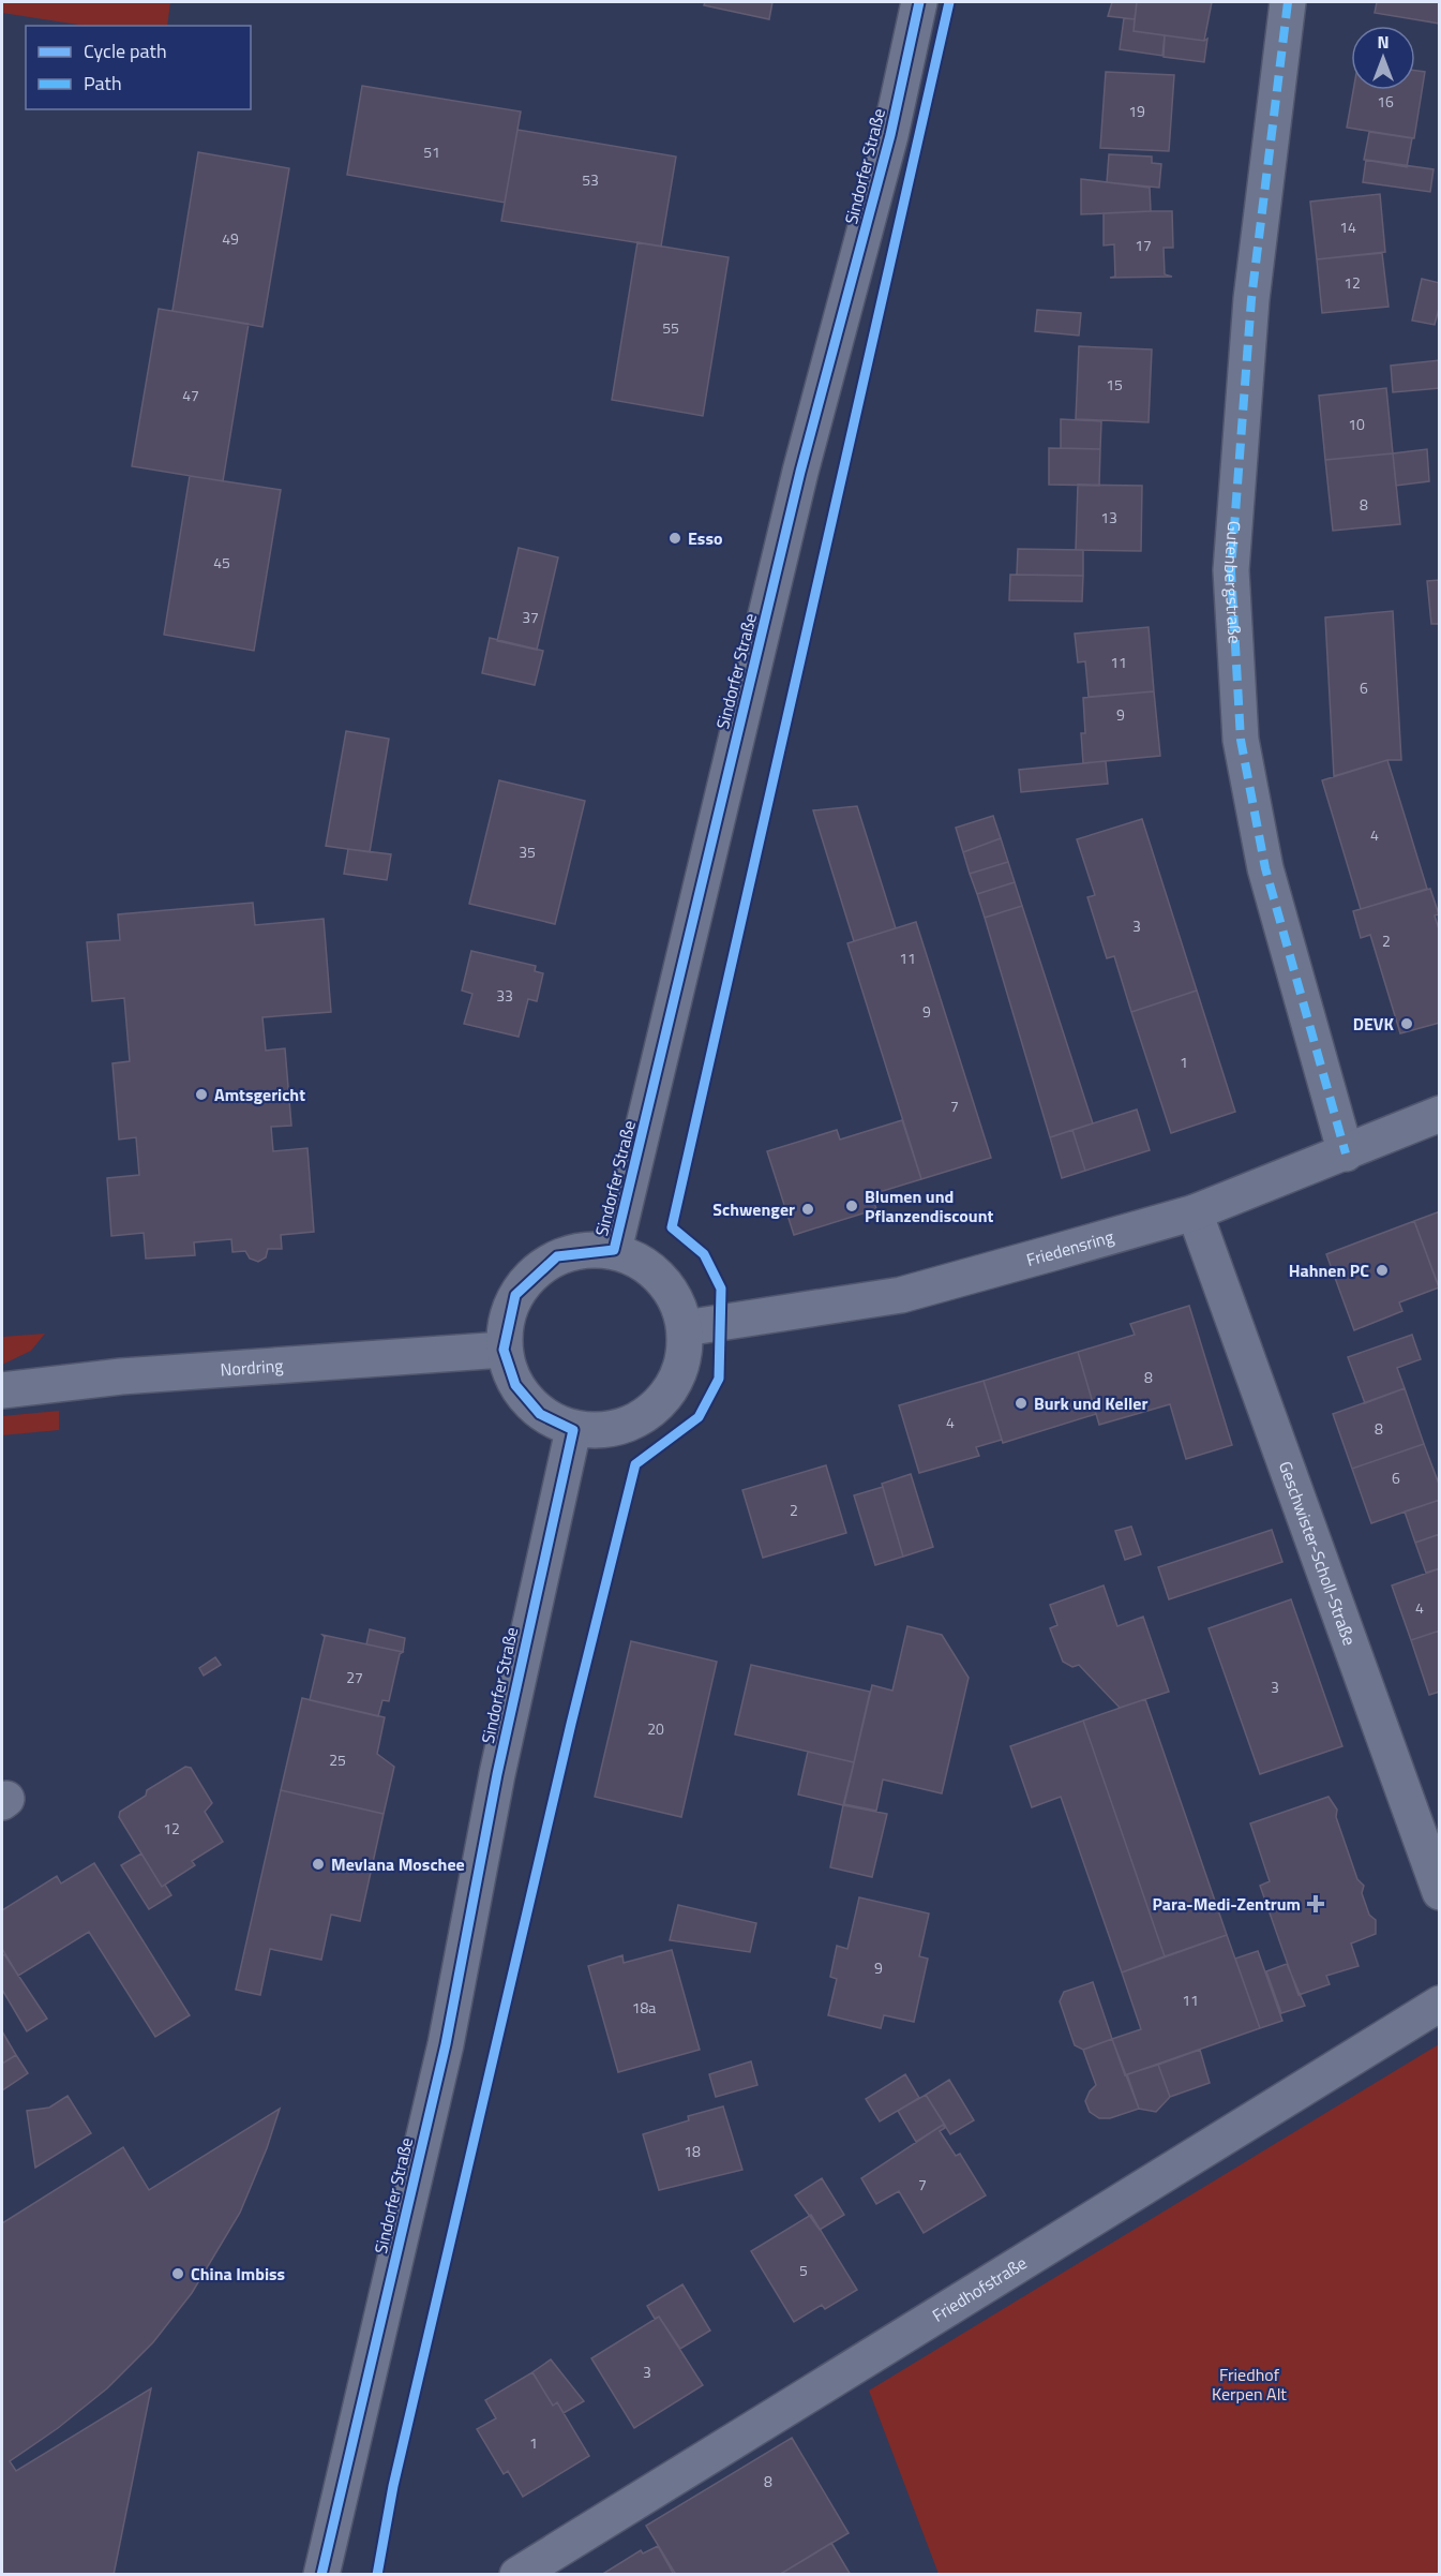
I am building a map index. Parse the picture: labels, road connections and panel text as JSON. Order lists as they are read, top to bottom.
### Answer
{
  "streets": {
    "street": [
      "Sindorfer Straße",
      "Gutenbergstraße",
      "Friedensring",
      "Nordring",
      "Geschwister-Scholl-Straße",
      "Friedhofstraße"
    ]
  },
  "crossings": [
    ["Sindorfer Straße", "Friedensring"],
    ["Sindorfer Straße", "Nordring"],
    ["Gutenbergstraße", "Friedensring"],
    ["Friedensring", "Nordring"],
    ["Friedensring", "Geschwister-Scholl-Straße"]
  ],
  "parks": ["Friedhof Kerpen Alt"],
  "places": {
    "other": [
      "Esso",
      "DEVK",
      "Amtsgericht",
      "Blumen und Pflanzendiscount",
      "Schwenger",
      "Hahnen PC",
      "Burk und Keller",
      "Mevlana Moschee",
      "China Imbiss"
    ],
    "health": ["Para-Medi-Zentrum"]
  },
  "house_numbers": [
    "16",
    "19",
    "51",
    "53",
    "14",
    "49",
    "17",
    "12",
    "55",
    "15",
    "47",
    "10",
    "8",
    "13",
    "45",
    "37",
    "11",
    "6",
    "9",
    "4",
    "35",
    "3",
    "2",
    "11",
    "33",
    "9",
    "1",
    "7",
    "8",
    "4",
    "8",
    "6",
    "2",
    "4",
    "27",
    "3",
    "20",
    "25",
    "12",
    "9",
    "11",
    "18a",
    "18",
    "7",
    "5",
    "3",
    "1",
    "8"
  ],
  "legend": ["Cycle path", "Path"],
  "north": "top"
}
